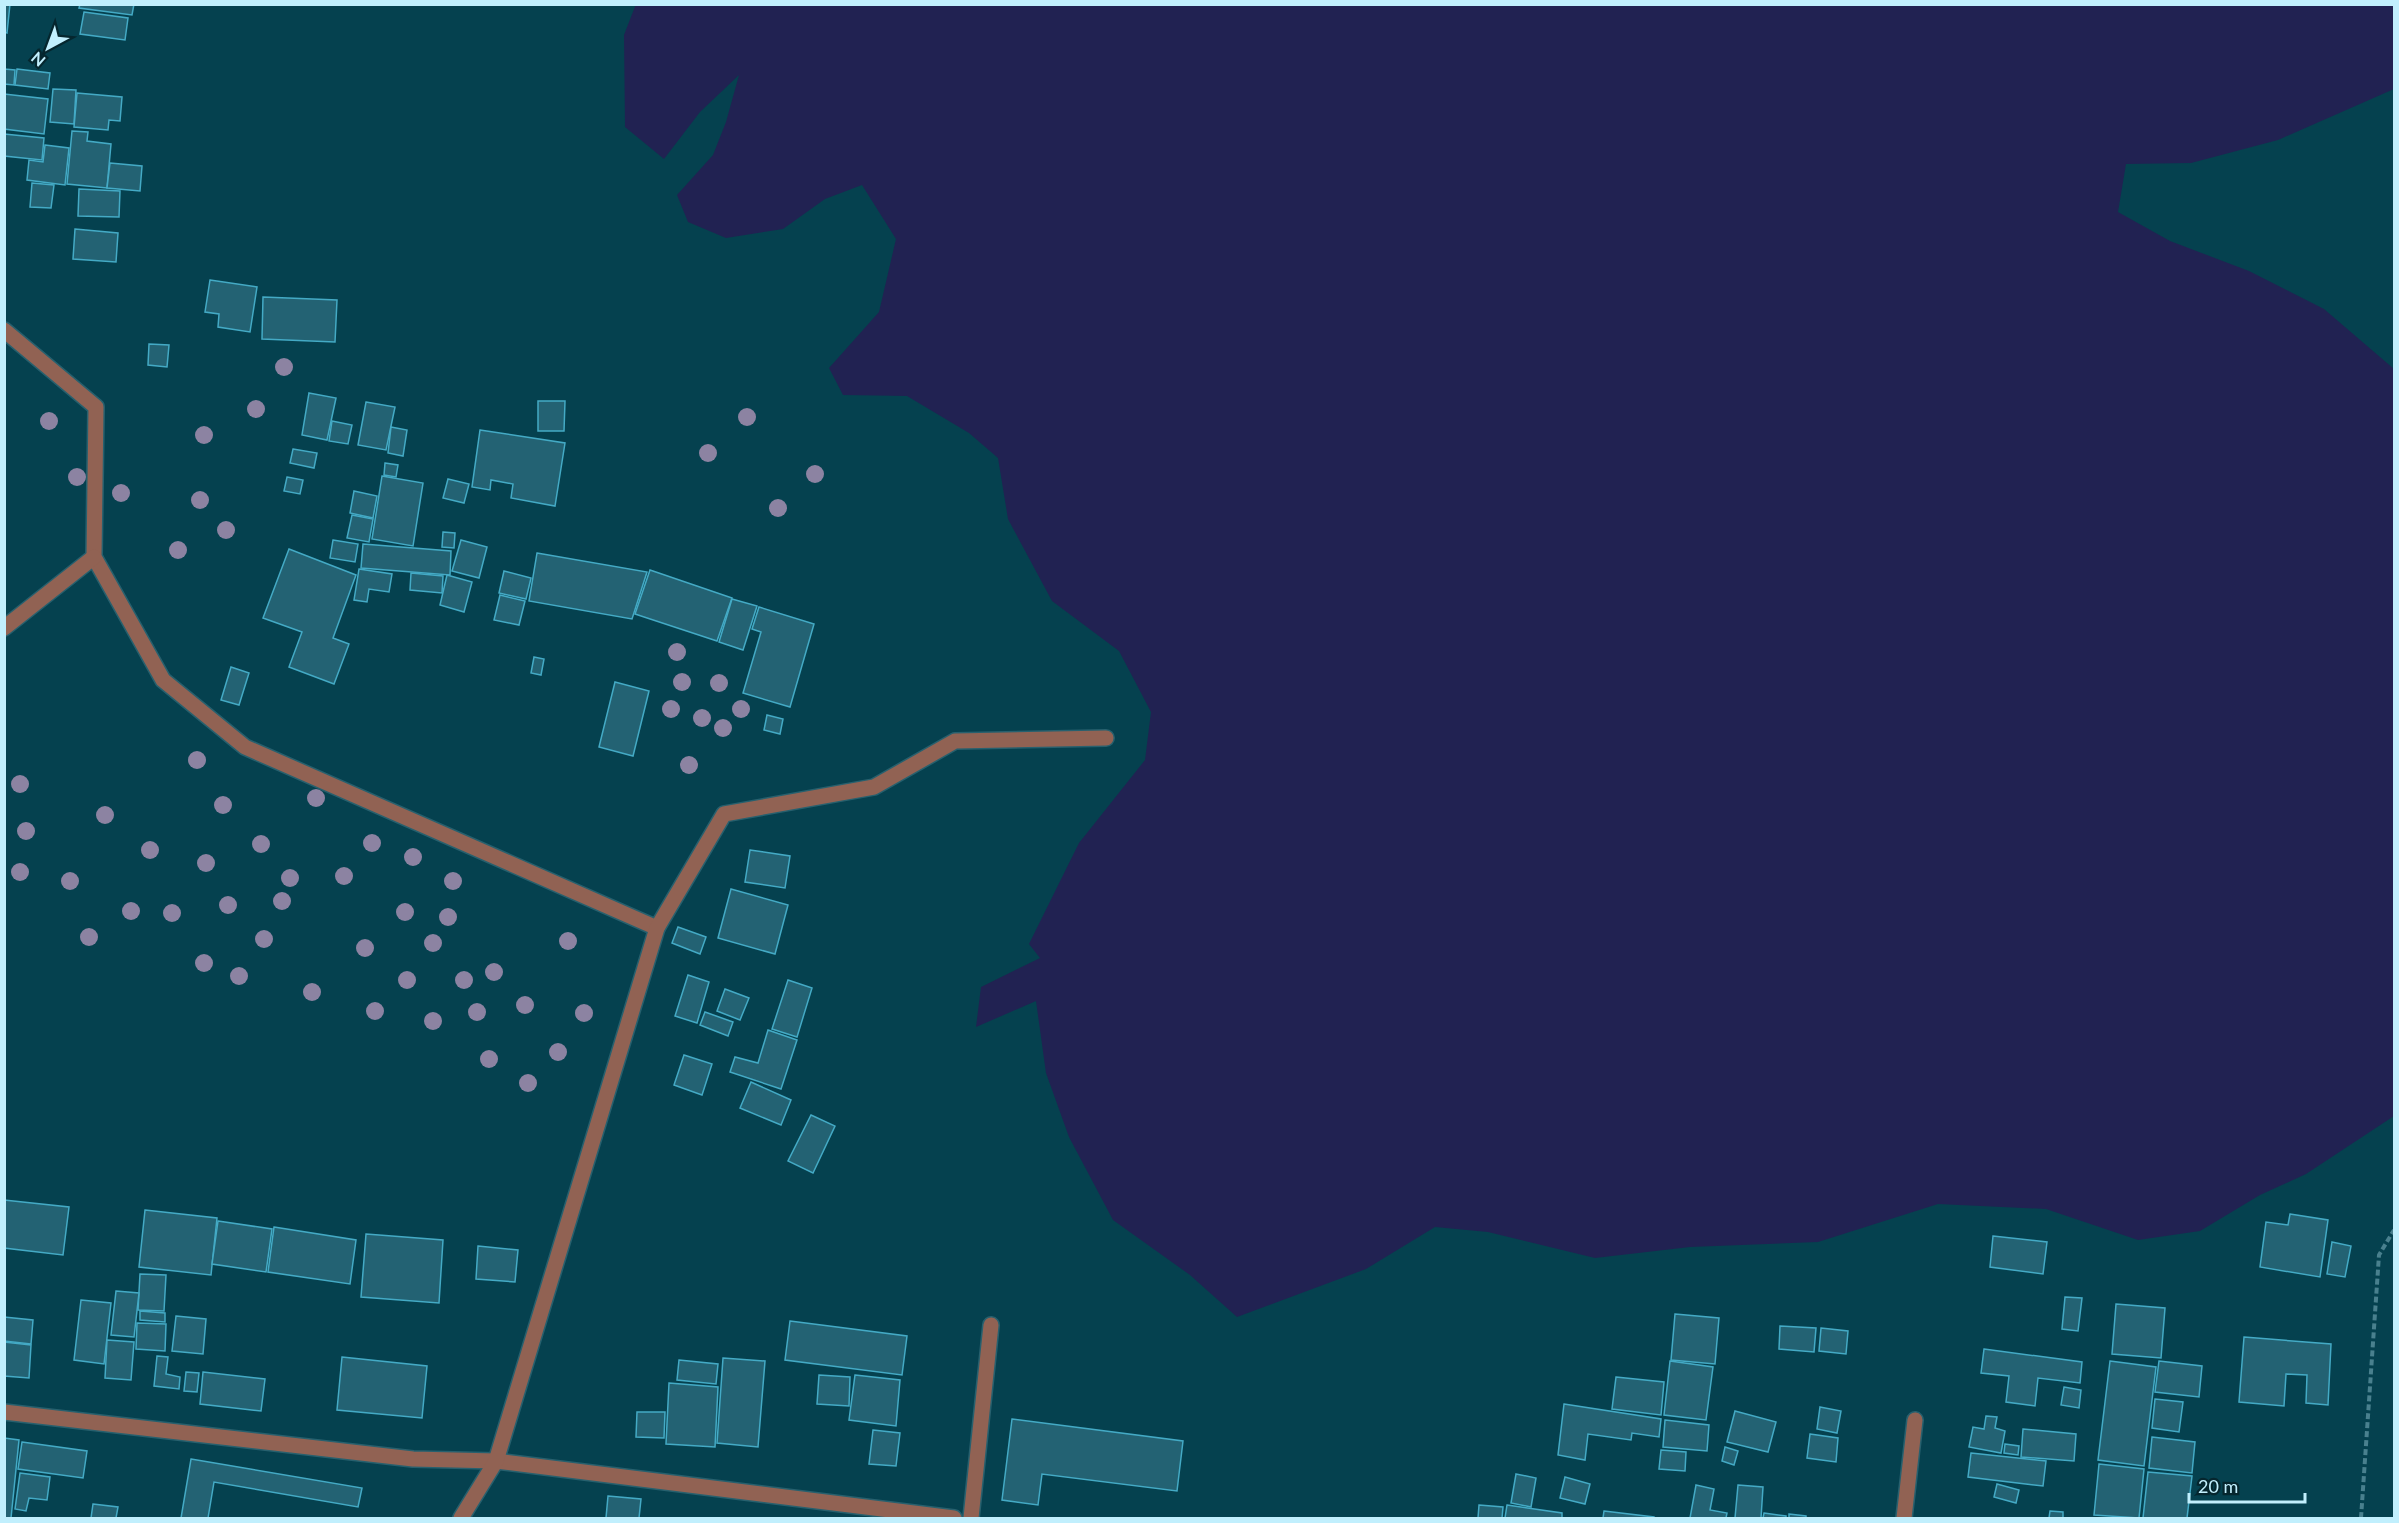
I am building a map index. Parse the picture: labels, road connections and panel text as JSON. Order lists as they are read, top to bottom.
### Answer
{
  "scale_bar": "20 m",
  "north": "bottom left"
}
